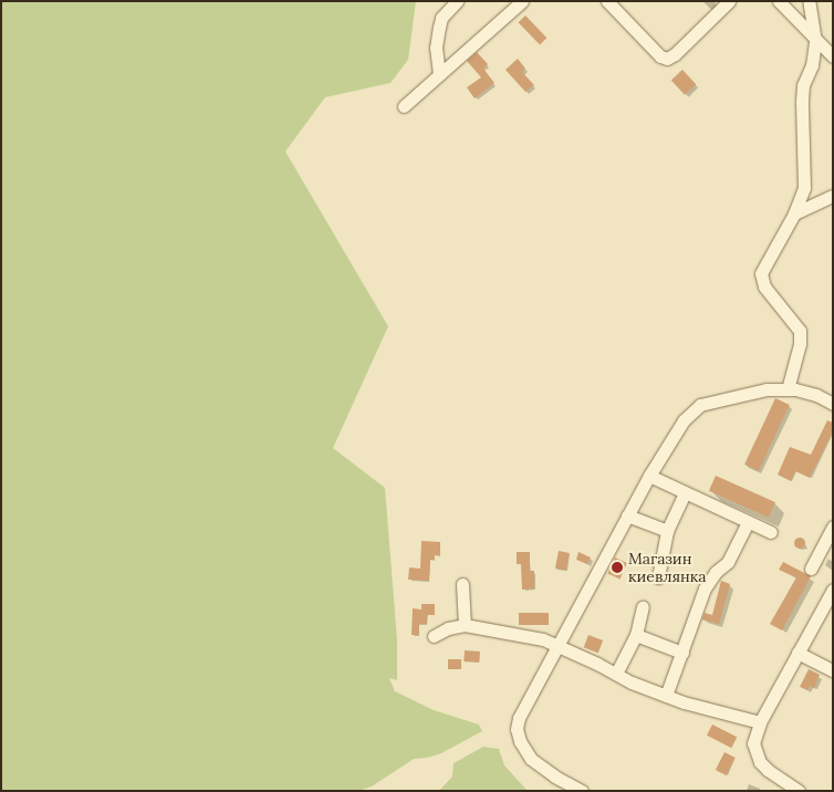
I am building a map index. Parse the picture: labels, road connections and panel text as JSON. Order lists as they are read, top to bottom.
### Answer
{
  "places": ["Магазин киевлянка"]
}
